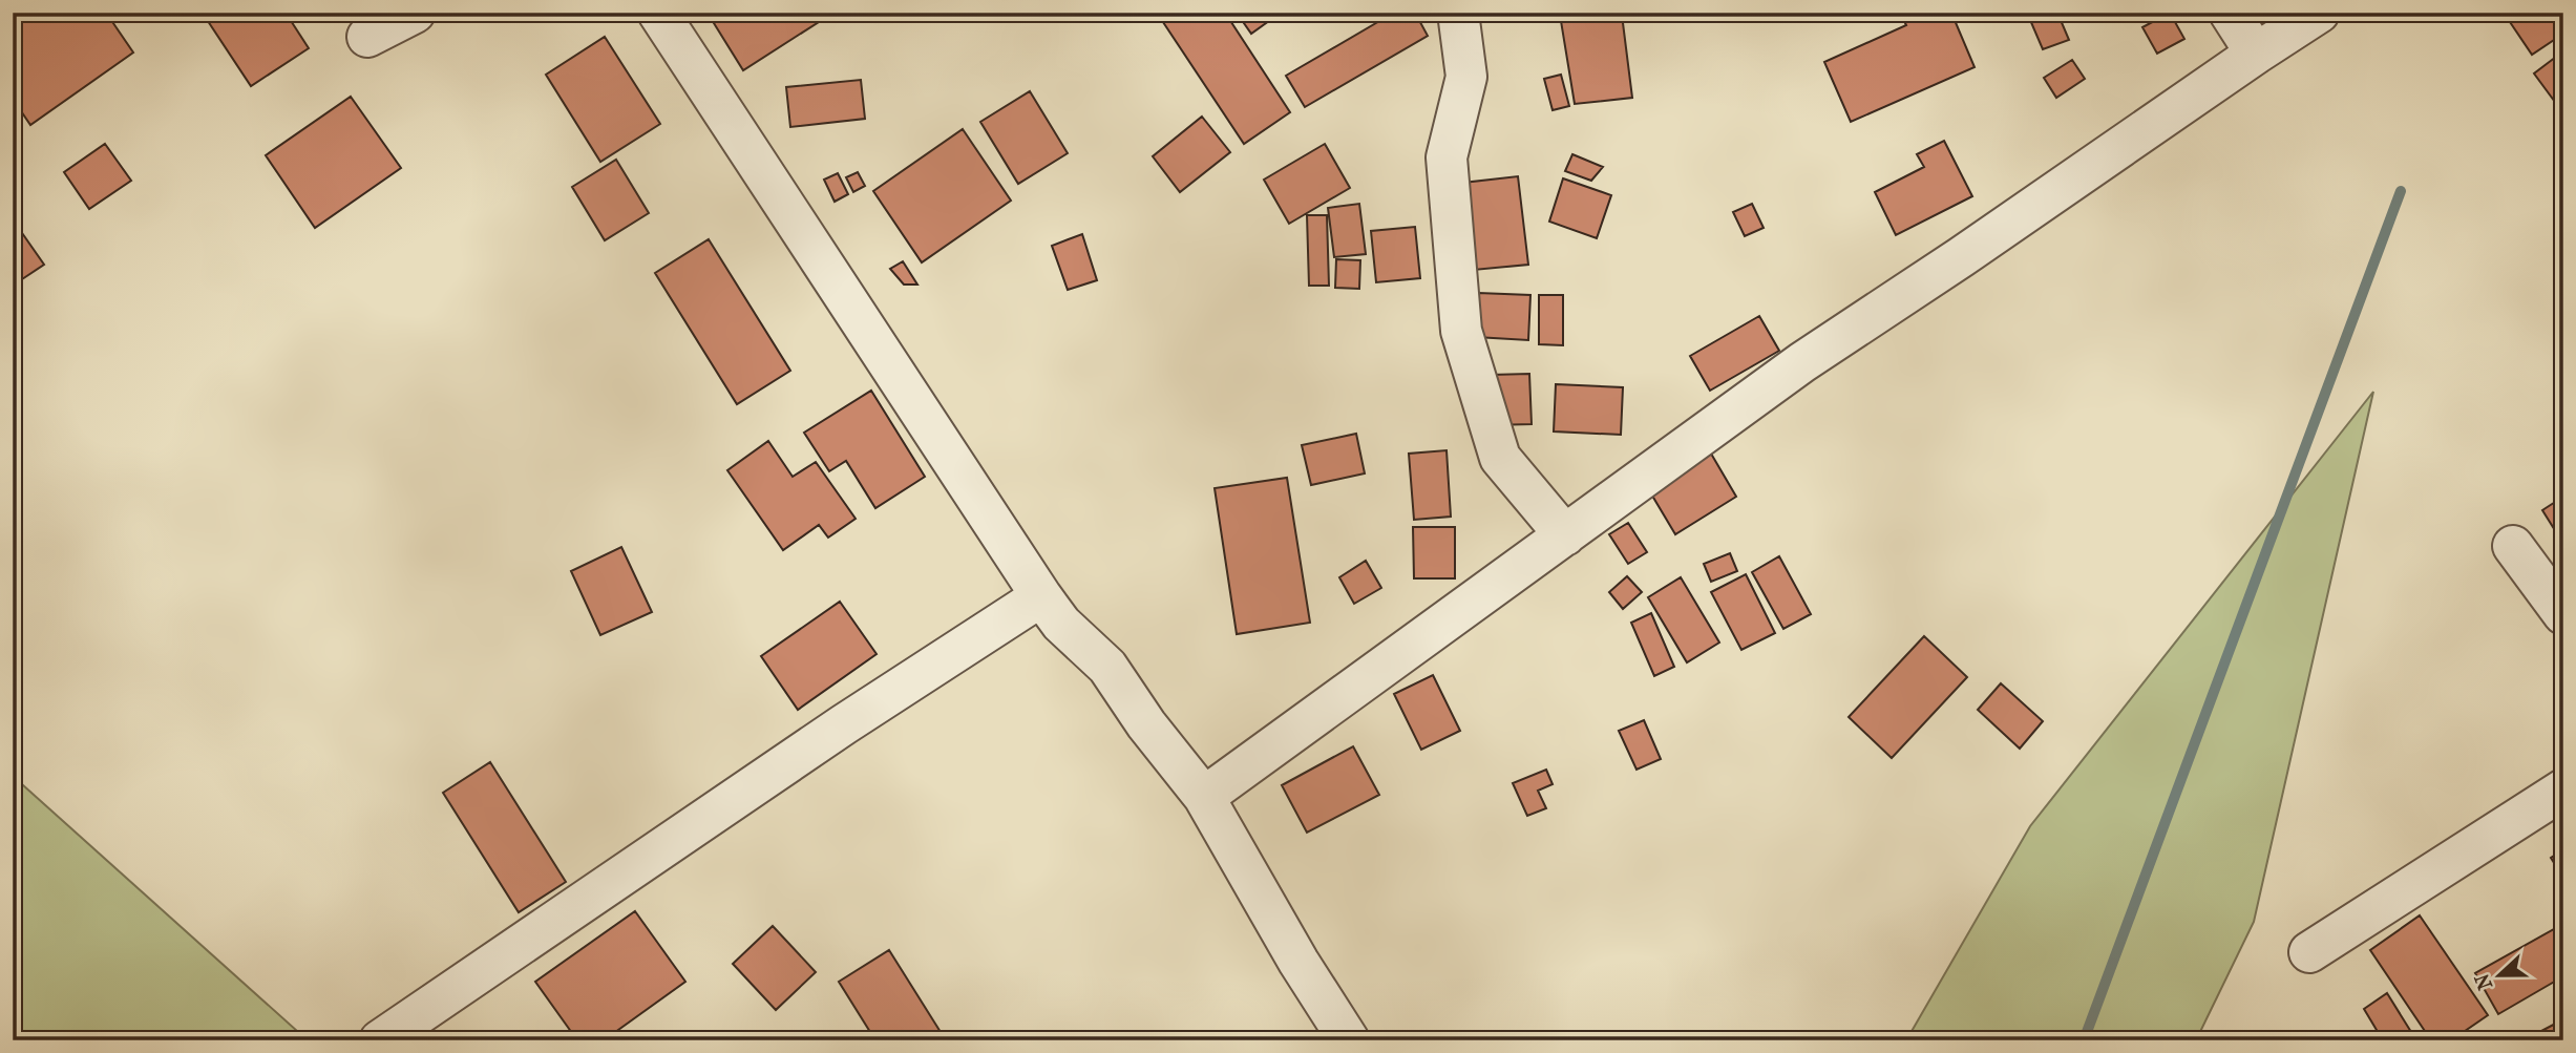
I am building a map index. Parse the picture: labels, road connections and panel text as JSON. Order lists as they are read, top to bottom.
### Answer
{
  "north": "left"
}
